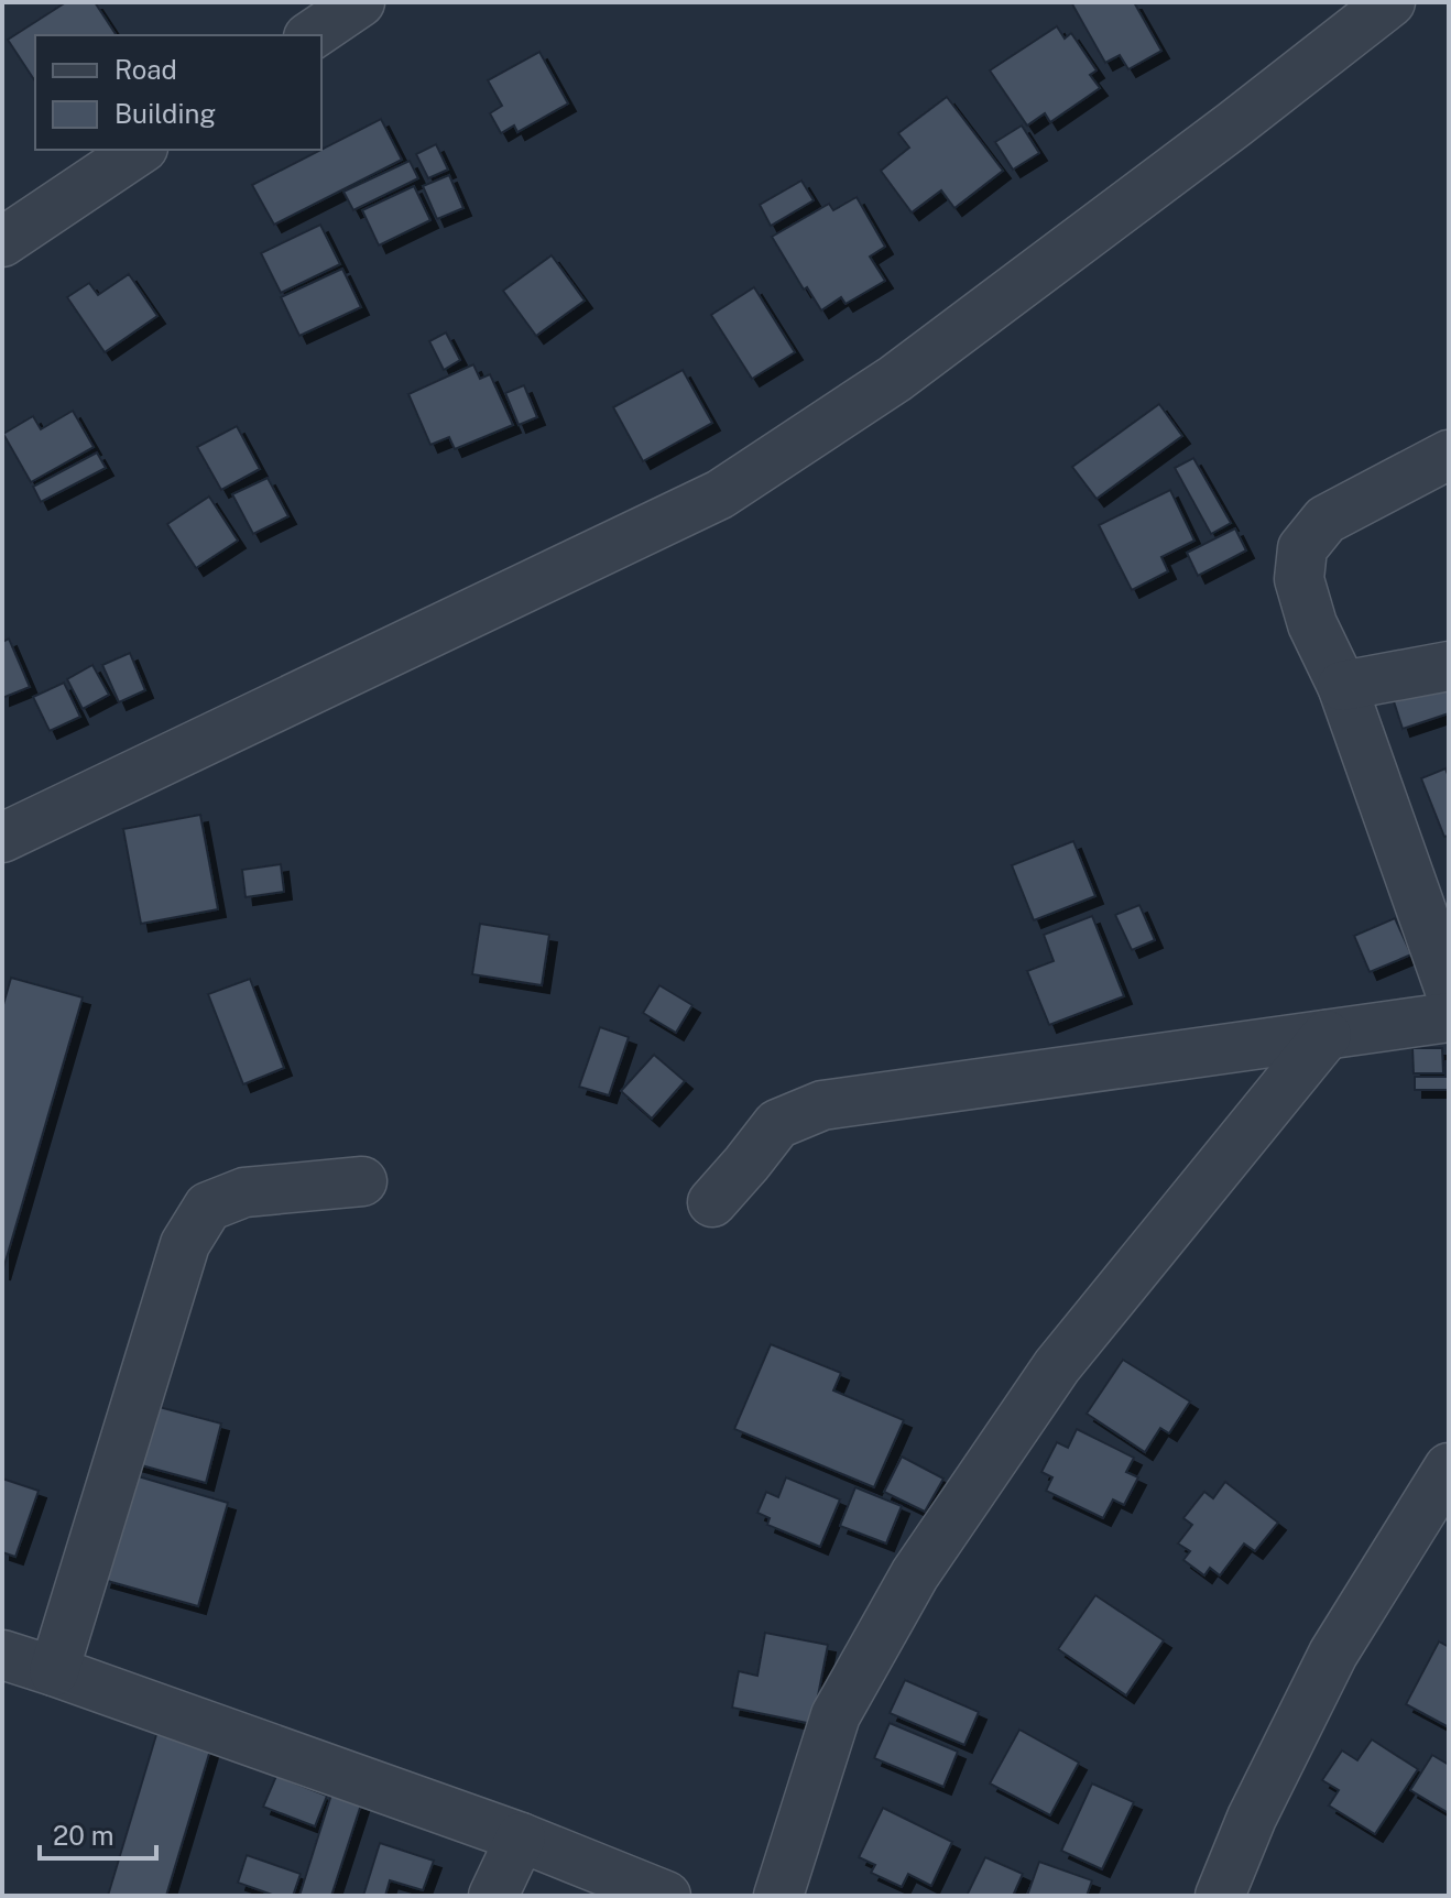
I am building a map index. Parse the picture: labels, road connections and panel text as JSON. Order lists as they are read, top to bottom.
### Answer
{
  "legend": ["Road", "Building"],
  "scale_bar": "20 m"
}
